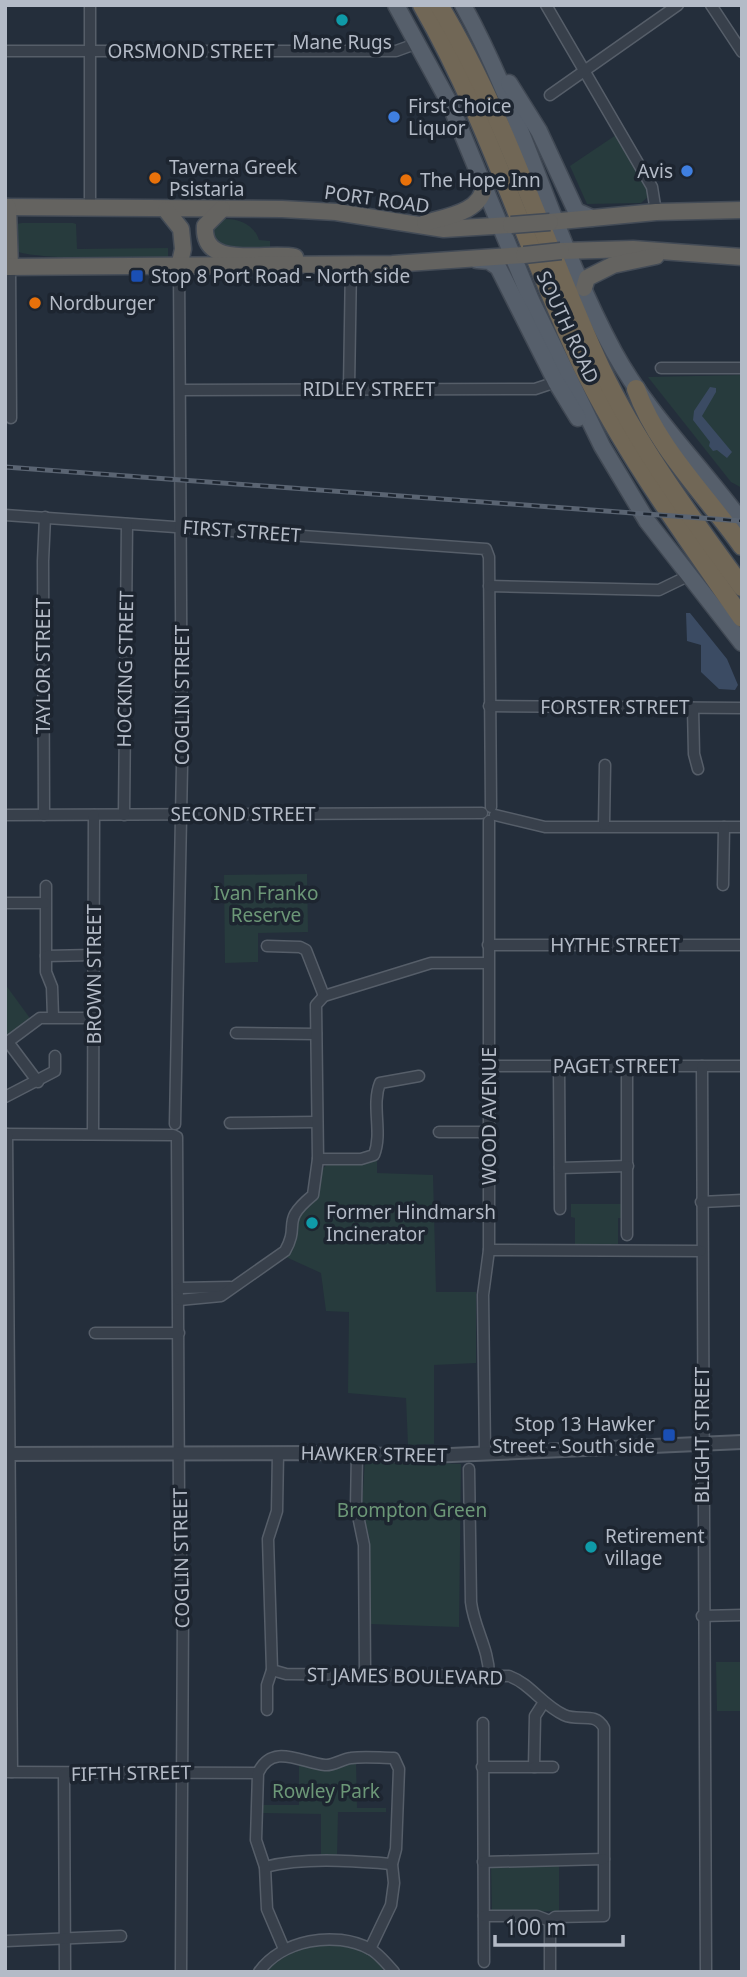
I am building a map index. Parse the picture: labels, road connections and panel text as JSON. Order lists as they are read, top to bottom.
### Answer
{
  "streets": {
    "highway": ["PORT ROAD"],
    "main road": ["SOUTH ROAD"],
    "street": [
      "ORSMOND STREET",
      "RIDLEY STREET",
      "FIRST STREET",
      "TAYLOR STREET",
      "HOCKING STREET",
      "COGLIN STREET",
      "FORSTER STREET",
      "SECOND STREET",
      "HYTHE STREET",
      "BROWN STREET",
      "PAGET STREET",
      "WOOD AVENUE",
      "BLIGHT STREET",
      "HAWKER STREET",
      "ST JAMES BOULEVARD",
      "FIFTH STREET"
    ]
  },
  "crossings": [
    ["ORSMOND STREET", "SOUTH ROAD"],
    ["PORT ROAD", "SOUTH ROAD"],
    ["RIDLEY STREET", "COGLIN STREET"],
    ["FIRST STREET", "TAYLOR STREET"],
    ["FIRST STREET", "HOCKING STREET"],
    ["FIRST STREET", "COGLIN STREET"],
    ["FIRST STREET", "WOOD AVENUE"],
    ["TAYLOR STREET", "SECOND STREET"],
    ["HOCKING STREET", "SECOND STREET"],
    ["COGLIN STREET", "SECOND STREET"],
    ["COGLIN STREET", "BROWN STREET"],
    ["COGLIN STREET", "HAWKER STREET"],
    ["COGLIN STREET", "FIFTH STREET"],
    ["FORSTER STREET", "WOOD AVENUE"],
    ["SECOND STREET", "BROWN STREET"],
    ["SECOND STREET", "WOOD AVENUE"],
    ["HYTHE STREET", "WOOD AVENUE"],
    ["PAGET STREET", "WOOD AVENUE"],
    ["PAGET STREET", "BLIGHT STREET"],
    ["WOOD AVENUE", "HAWKER STREET"],
    ["BLIGHT STREET", "HAWKER STREET"]
  ],
  "parks": ["Ivan Franko Reserve", "Brompton Green", "Rowley Park"],
  "places": {
    "other": [
      "Mane Rugs",
      "First Choice Liquor",
      "Avis",
      "Taverna Greek Psistaria",
      "The Hope Inn",
      "Nordburger",
      "Former Hindmarsh Incinerator",
      "Retirement village"
    ],
    "transit": ["Stop 8 Port Road - North side", "Stop 13 Hawker Street - South side"]
  },
  "scale_bar": "100 m"
}
